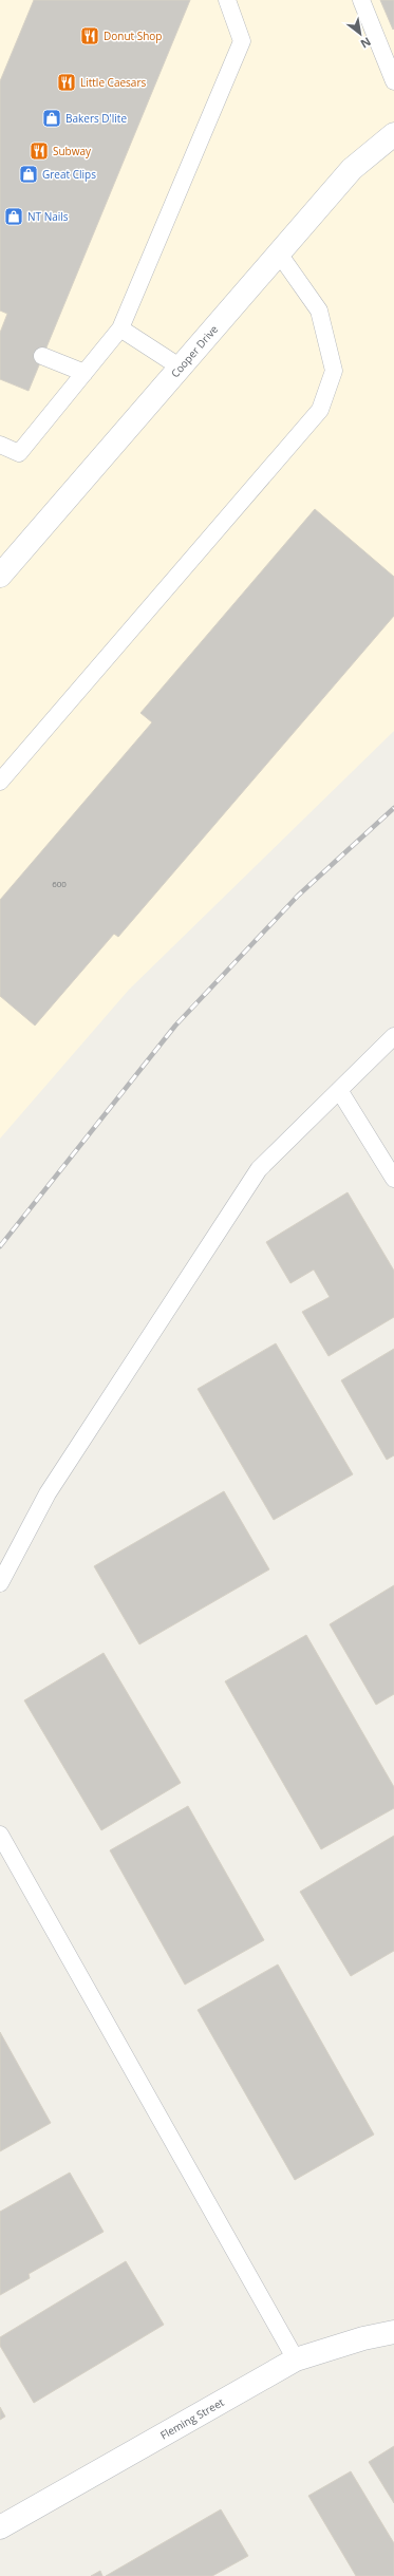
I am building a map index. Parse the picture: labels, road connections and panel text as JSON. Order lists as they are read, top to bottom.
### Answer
{
  "streets": {
    "street": ["Cooper Drive", "Fleming Street"]
  },
  "places": {
    "restaurant": ["Donut Shop", "Little Caesars", "Subway"],
    "shop": ["Bakers D'lite", "Great Clips", "NT Nails"]
  },
  "house_numbers": ["600"],
  "north": "bottom right"
}
